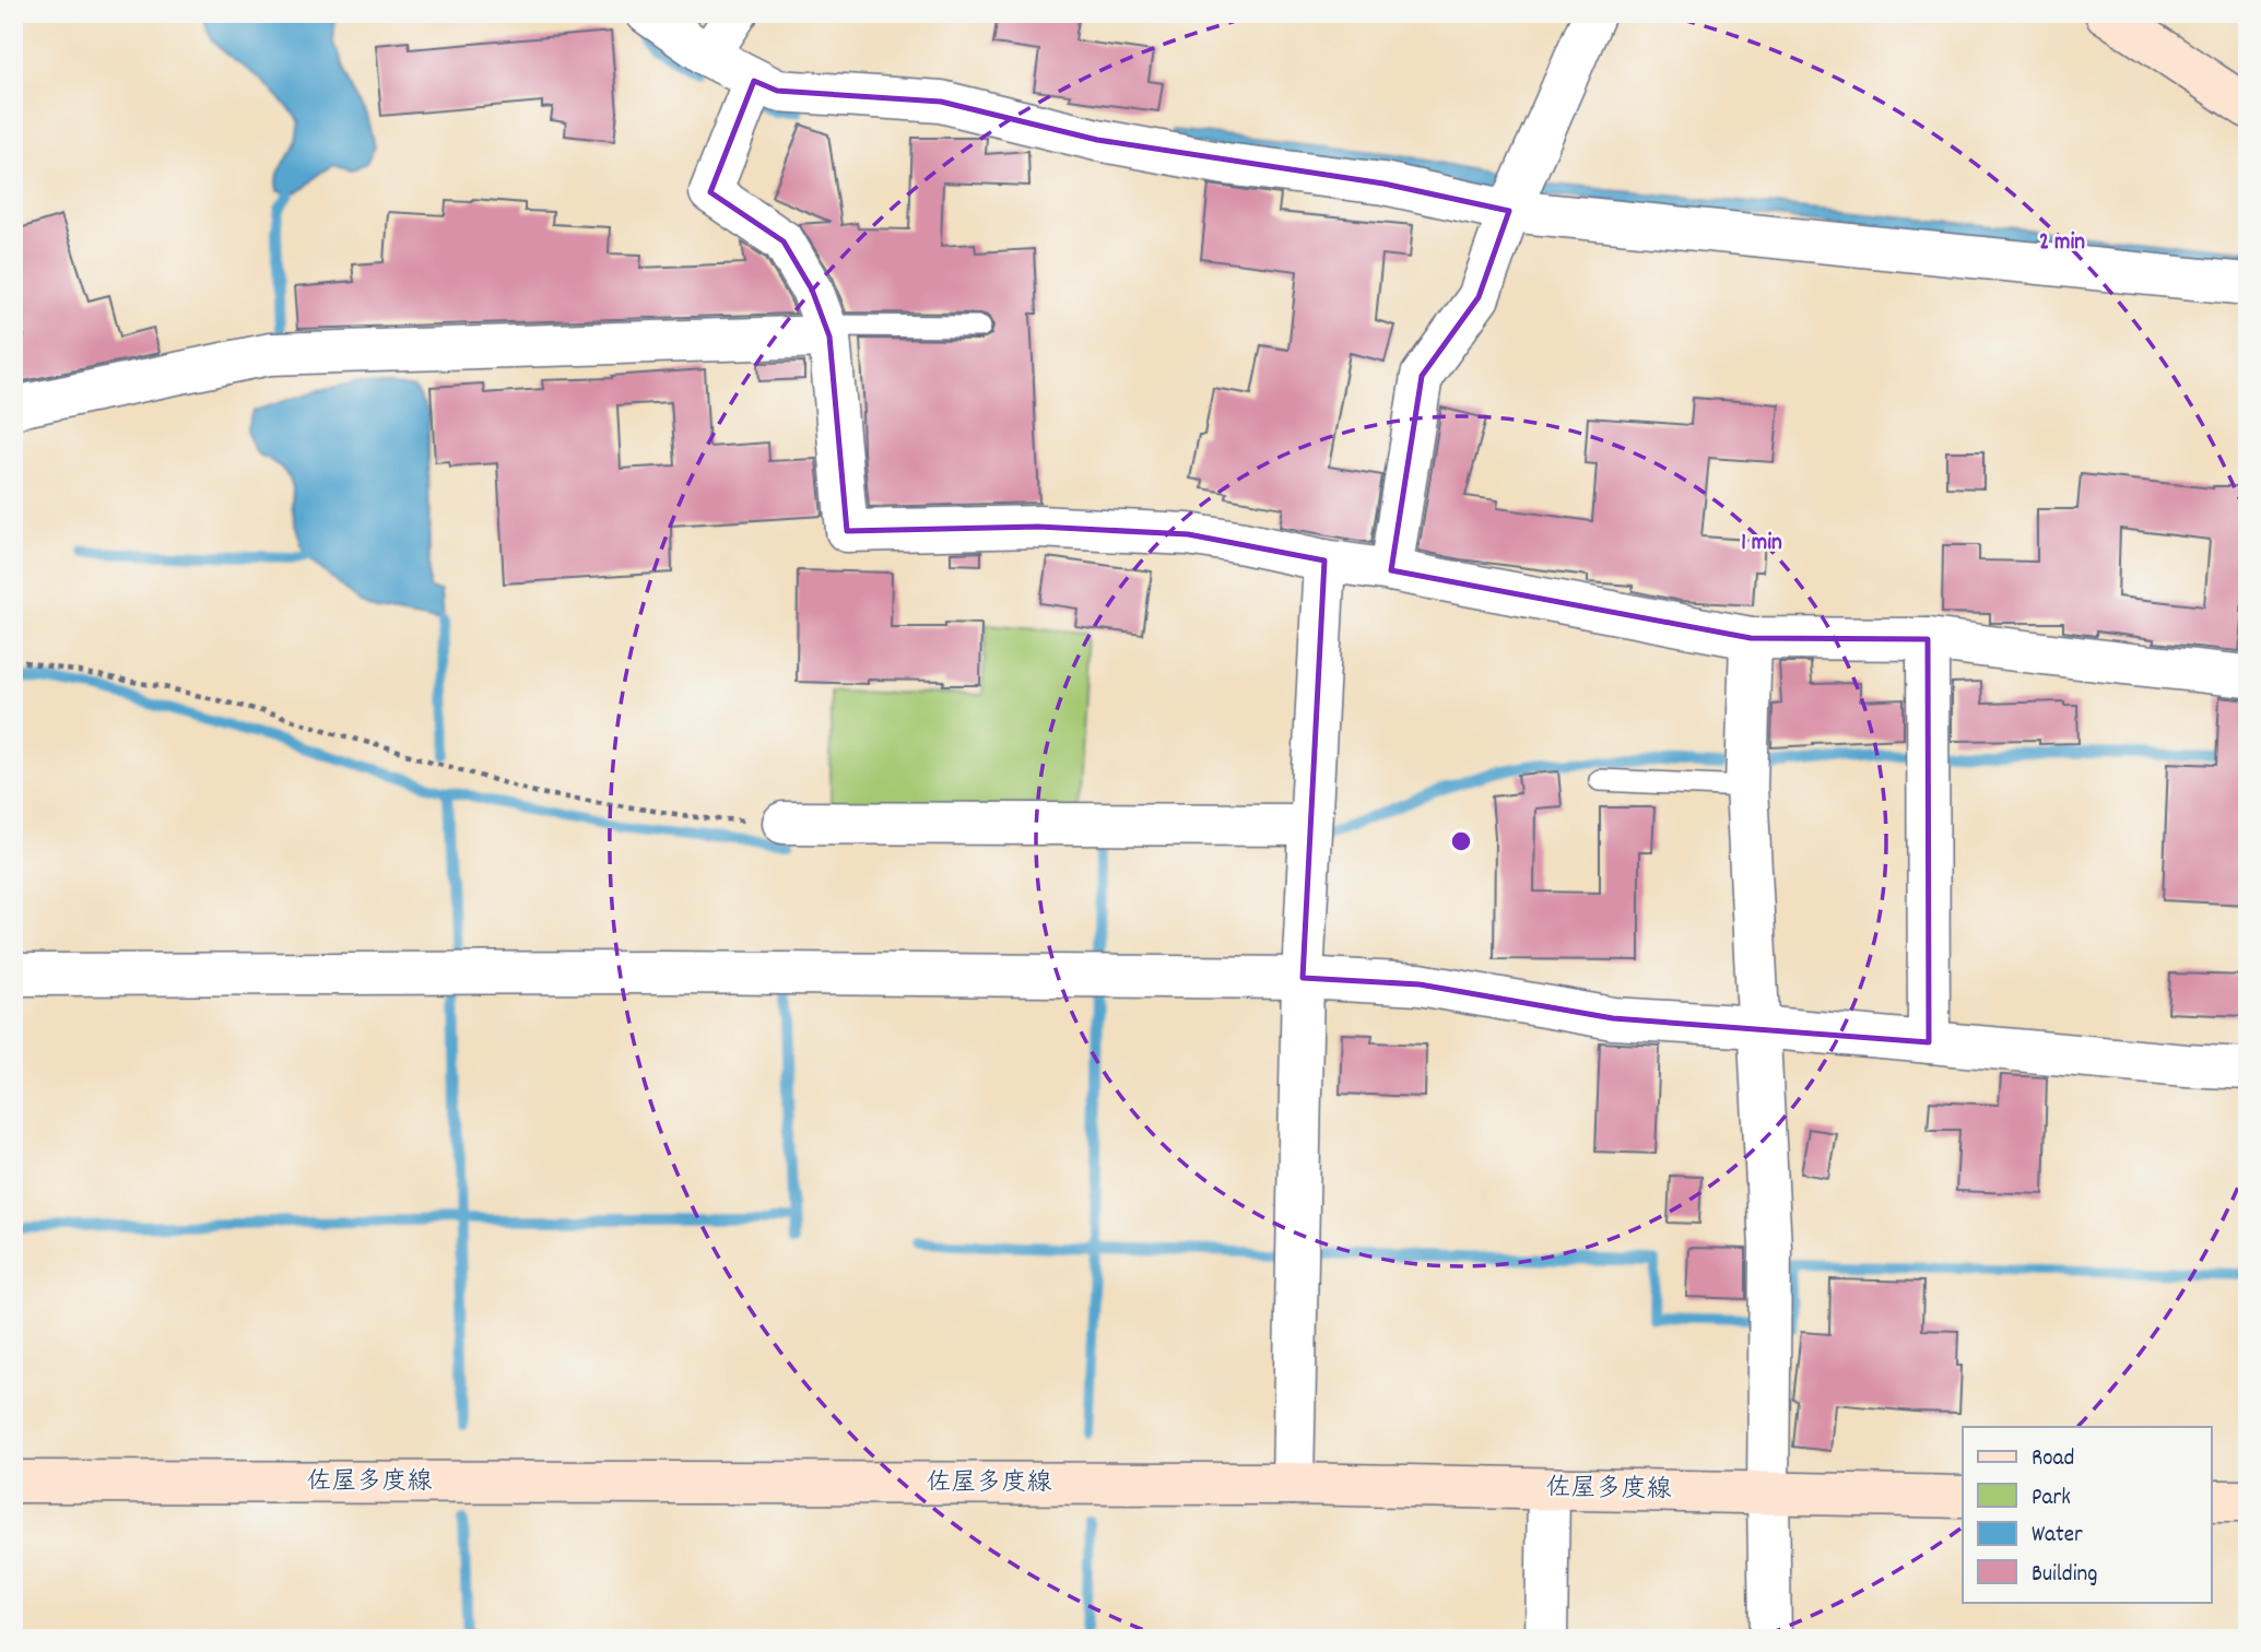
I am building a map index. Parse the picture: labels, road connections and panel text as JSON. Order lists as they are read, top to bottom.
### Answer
{
  "streets": {
    "main road": ["佐屋多度線"]
  },
  "legend": [
    "Road",
    "Park",
    "Water",
    "Building"
  ],
  "rings": ["2 min", "1 min"]
}
